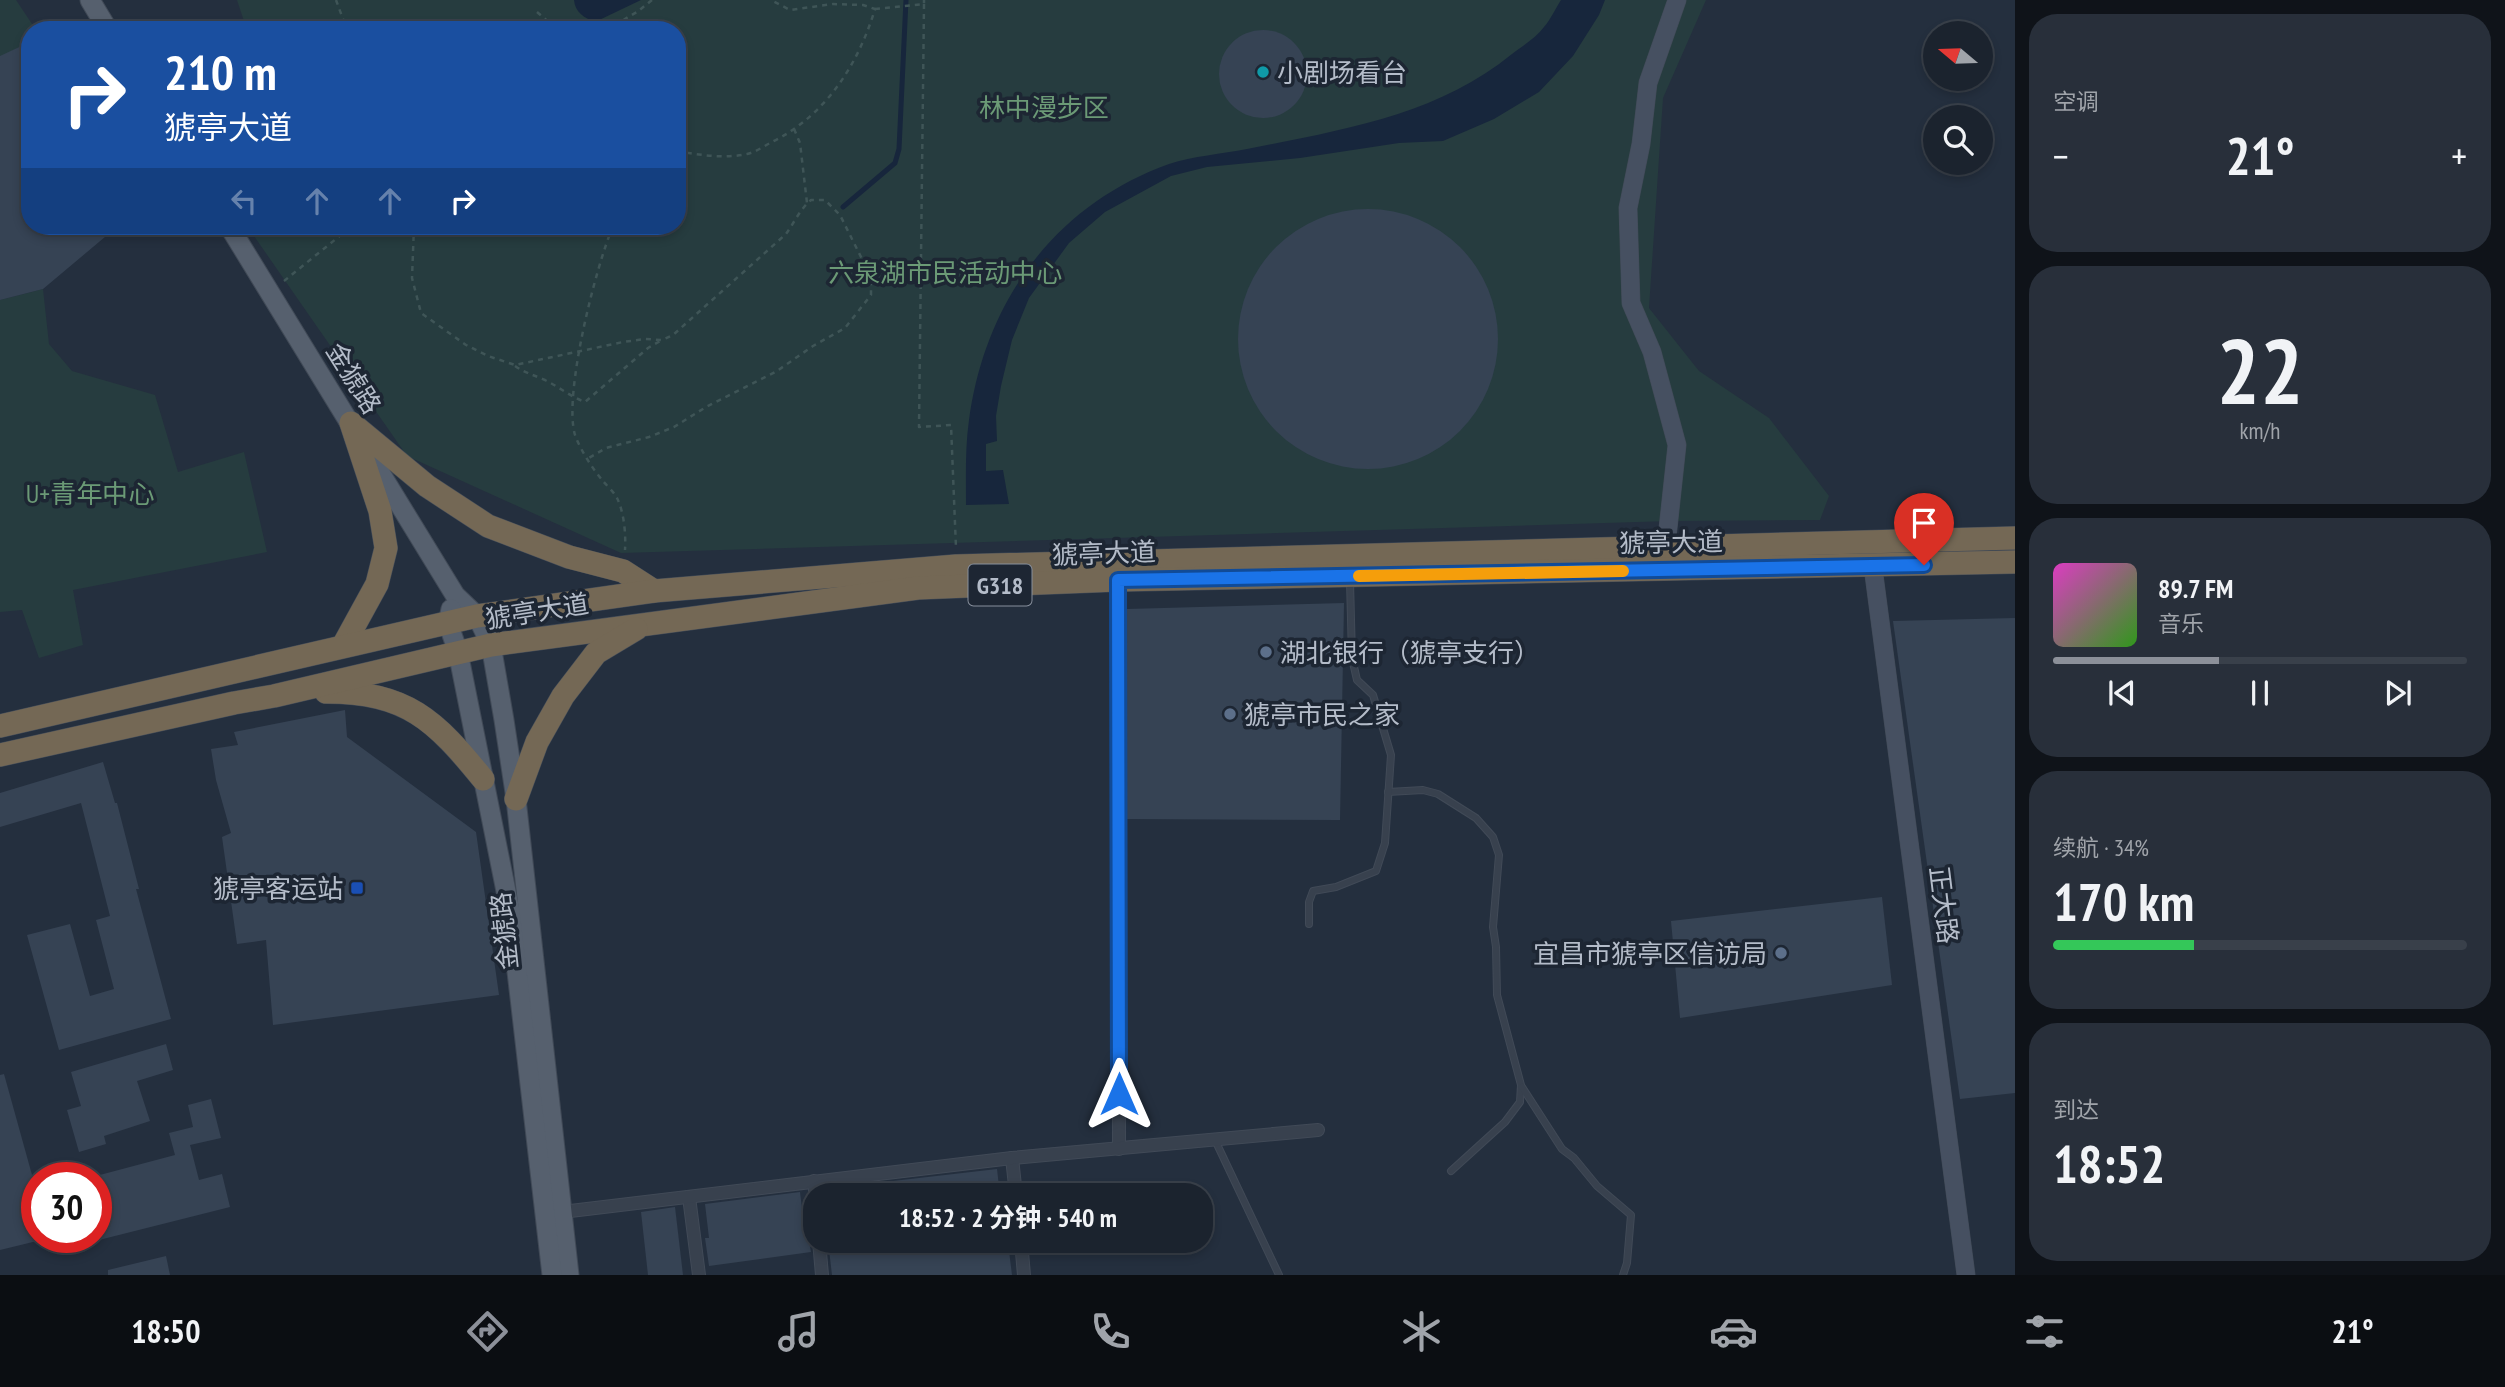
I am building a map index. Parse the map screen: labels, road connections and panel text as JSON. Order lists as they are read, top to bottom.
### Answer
{
  "streets": {
    "highway": ["猇亭大道", "G318"],
    "main road": ["金猇路", "正大路"]
  },
  "crossings": [
    ["金猇路", "猇亭大道"],
    ["猇亭大道", "正大路"]
  ],
  "parks": ["林中漫步区", "六泉湖市民活动中心", "U+青年中心"],
  "places": {
    "other": [
      "小剧场看台",
      "湖北银行（猇亭支行）",
      "猇亭市民之家",
      "宜昌市猇亭区信访局"
    ],
    "transit": ["猇亭客运站"]
  },
  "north": "left",
  "page": {
    "tile": [
      "空调",
      ["22", "km/h"],
      ["续航 · 34%", "170 km"],
      ["到达", "18:52"]
    ],
    "turn": ["210 m", "猇亭大道"],
    "heat": ["−", "21°", "+"],
    "song": ["89.7 FM", "音乐"],
    "limit": "30",
    "trip": "18:52 · 2 分钟 · 540 m",
    "tabs": ["18:50", "21°"]
  }
}
